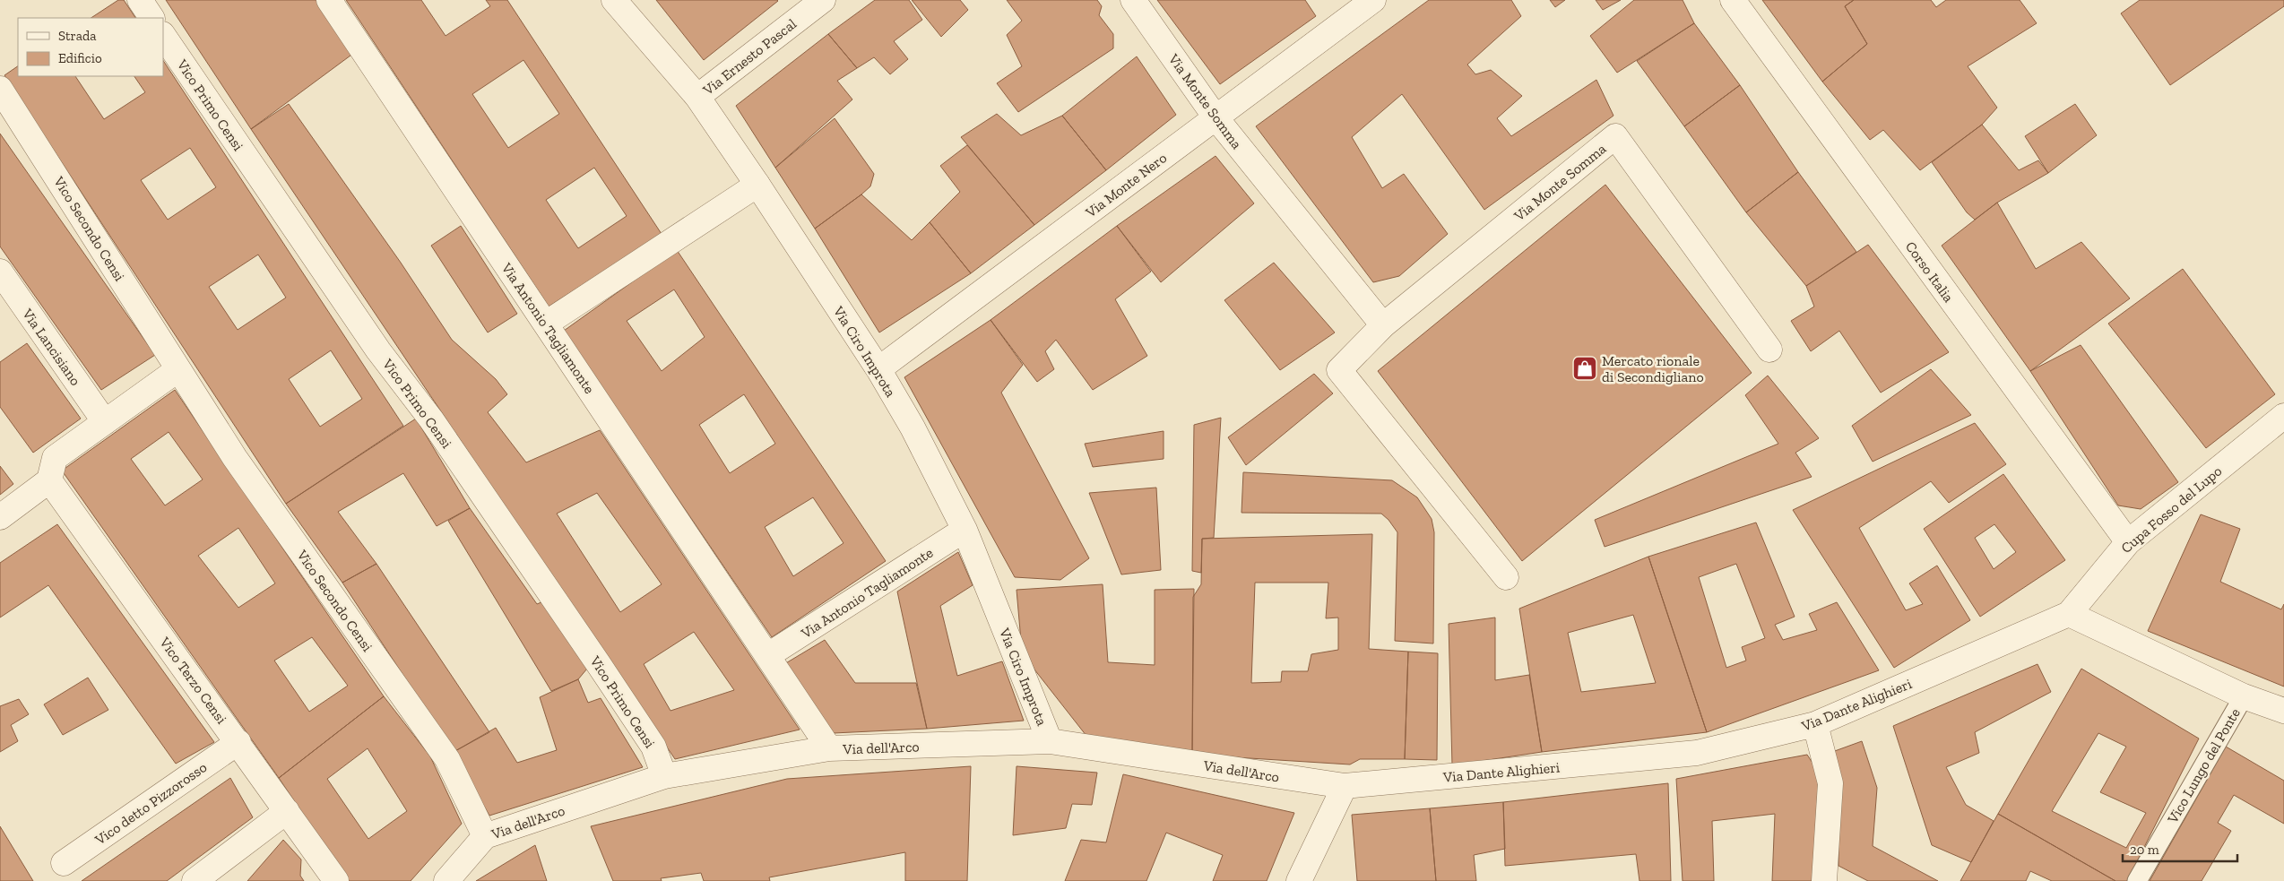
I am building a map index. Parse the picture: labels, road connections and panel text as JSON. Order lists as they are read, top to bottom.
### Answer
{
  "streets": {
    "street": [
      "Via Ernesto Pascal",
      "Via Monte Somma",
      "Vico Primo Censi",
      "Via Monte Nero",
      "Vico Secondo Censi",
      "Corso Italia",
      "Via Antonio Tagliamonte",
      "Via Lancisiano",
      "Via Ciro Improta",
      "Cupa Fosso del Lupo",
      "Vico Terzo Censi",
      "Via Dante Alighieri",
      "Via dell'Arco",
      "Vico detto Pizzorosso"
    ],
    "lane": ["Vico Lungo del Ponte"]
  },
  "crossings": [
    ["Via Ernesto Pascal", "Via Ciro Improta"],
    ["Via Monte Somma", "Via Monte Nero"],
    ["Vico Primo Censi", "Via dell'Arco"],
    ["Via Monte Nero", "Via Ciro Improta"],
    ["Vico Secondo Censi", "Via dell'Arco"],
    ["Corso Italia", "Cupa Fosso del Lupo"],
    ["Via Antonio Tagliamonte", "Via Ciro Improta"],
    ["Via Antonio Tagliamonte", "Via dell'Arco"],
    ["Via Ciro Improta", "Via dell'Arco"],
    ["Cupa Fosso del Lupo", "Via Dante Alighieri"],
    ["Vico Terzo Censi", "Vico detto Pizzorosso"],
    ["Via Dante Alighieri", "Via dell'Arco"]
  ],
  "places": {
    "shop": ["Mercato rionale di Secondigliano"]
  },
  "legend": ["Strada", "Edificio"],
  "scale_bar": "20 m"
}
